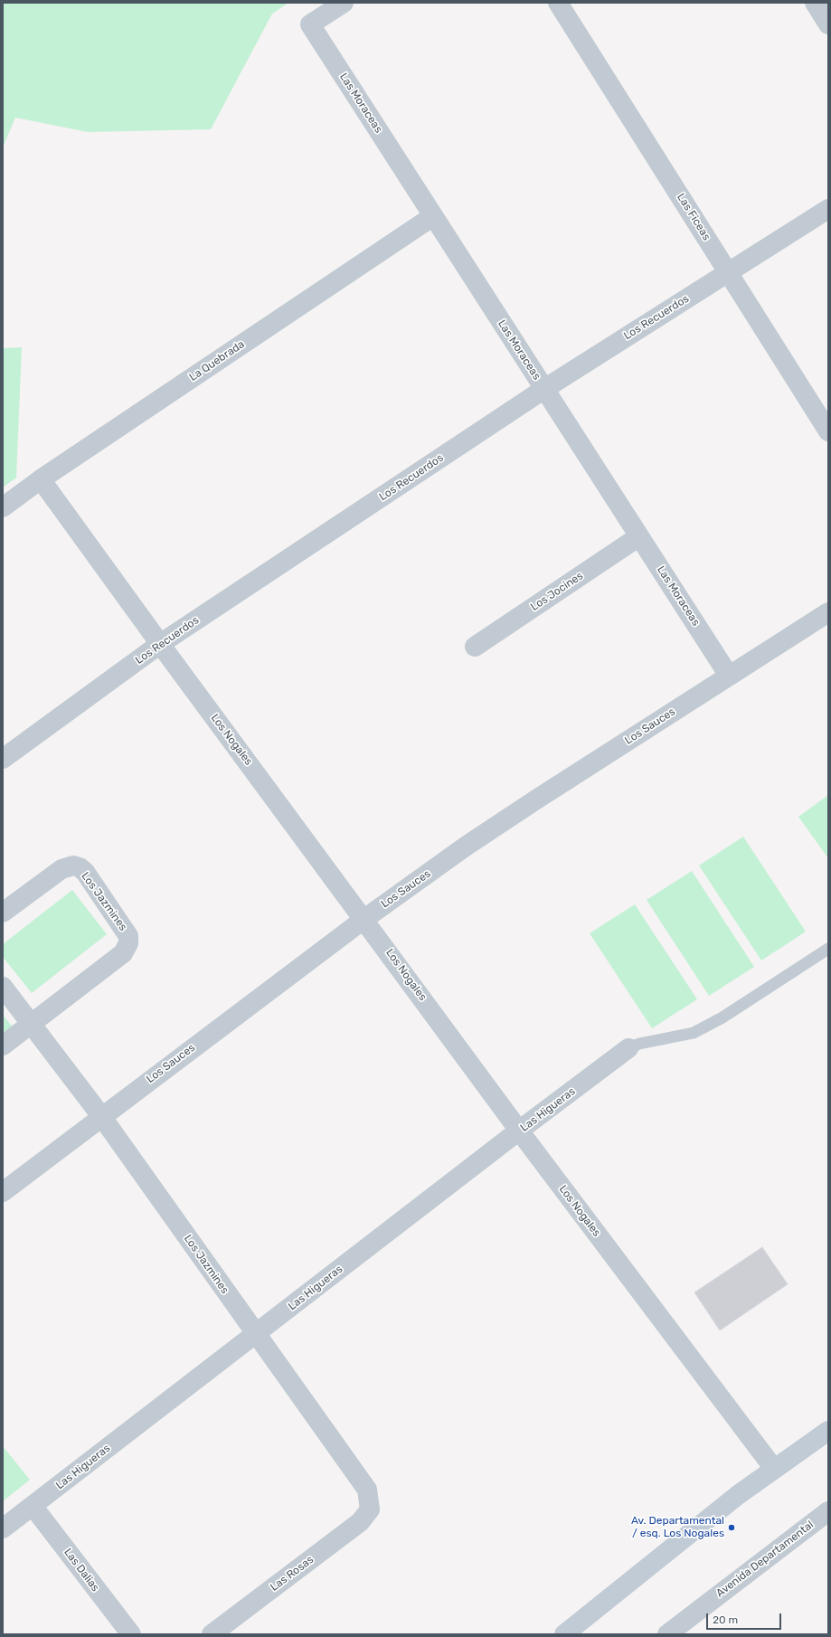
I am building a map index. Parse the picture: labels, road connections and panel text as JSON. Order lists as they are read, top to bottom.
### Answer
{
  "streets": {
    "street": [
      "Las Moraceas",
      "Las Ficeas",
      "Los Recuerdos",
      "La Quebrada",
      "Los Jocines",
      "Los Sauces",
      "Los Nogales",
      "Los Jazmines",
      "Las Higueras",
      "Avenida Departamental",
      "Las Dalias",
      "Las Rosas"
    ]
  },
  "crossings": [
    ["Las Moraceas", "Los Recuerdos"],
    ["Las Moraceas", "La Quebrada"],
    ["Las Moraceas", "Los Jocines"],
    ["Las Moraceas", "Los Sauces"],
    ["Las Ficeas", "Los Recuerdos"],
    ["Los Recuerdos", "Los Nogales"],
    ["La Quebrada", "Los Nogales"],
    ["Los Sauces", "Los Nogales"],
    ["Los Sauces", "Los Jazmines"],
    ["Los Nogales", "Las Higueras"],
    ["Los Jazmines", "Las Higueras"],
    ["Los Jazmines", "Las Rosas"],
    ["Las Higueras", "Las Dalias"]
  ],
  "places": ["Av. Departamental / esq. Los Nogales"],
  "scale_bar": "20 m"
}
